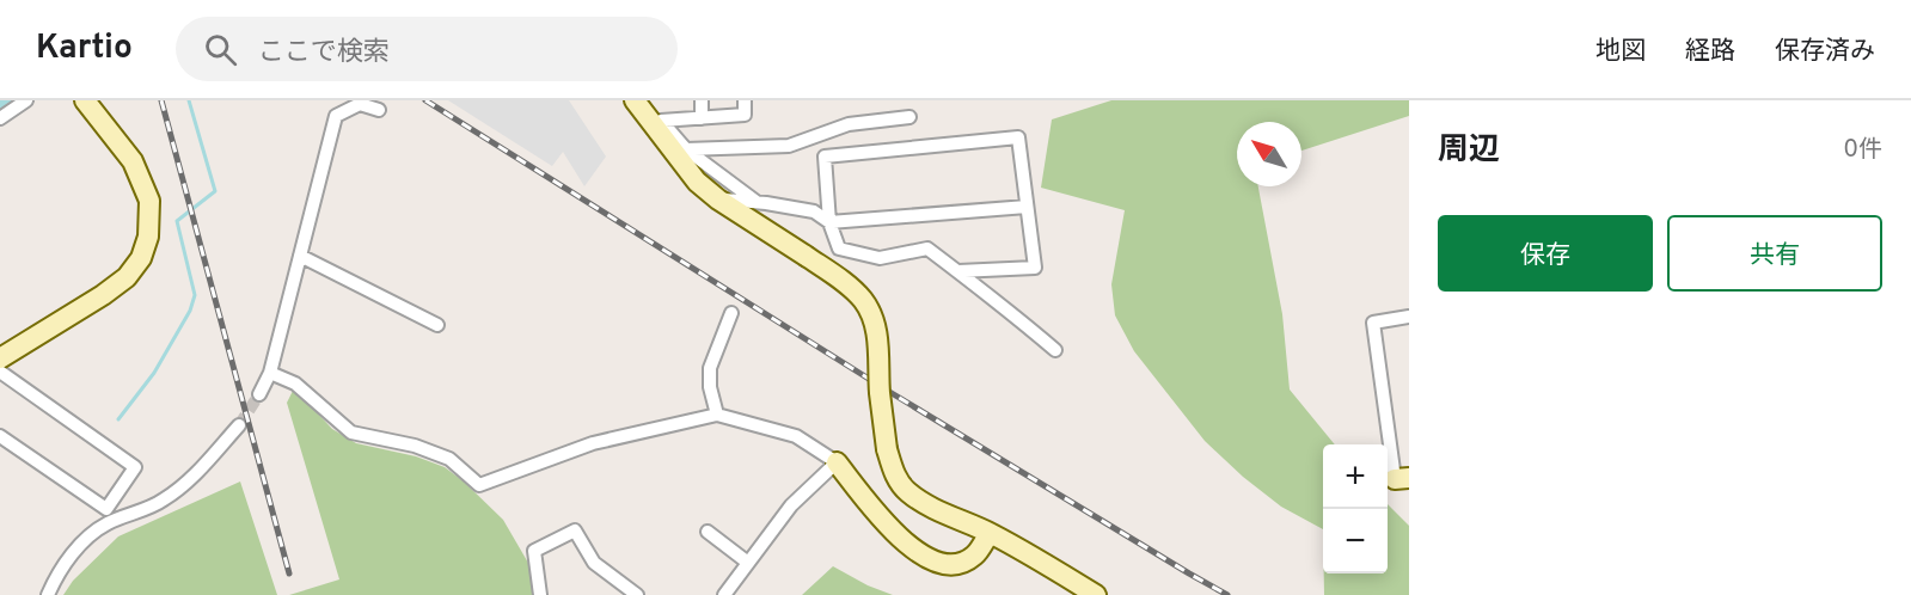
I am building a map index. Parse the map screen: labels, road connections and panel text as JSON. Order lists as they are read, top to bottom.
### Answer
{
  "north": "top left",
  "page": {
    "header": "Kartio",
    "search": "ここで検索",
    "nav": ["地図", "経路", "保存済み"],
    "heading": ["周辺", "0件"],
    "buttons": ["保存", "共有"],
    "map_buttons": ["+", "−"]
  }
}
